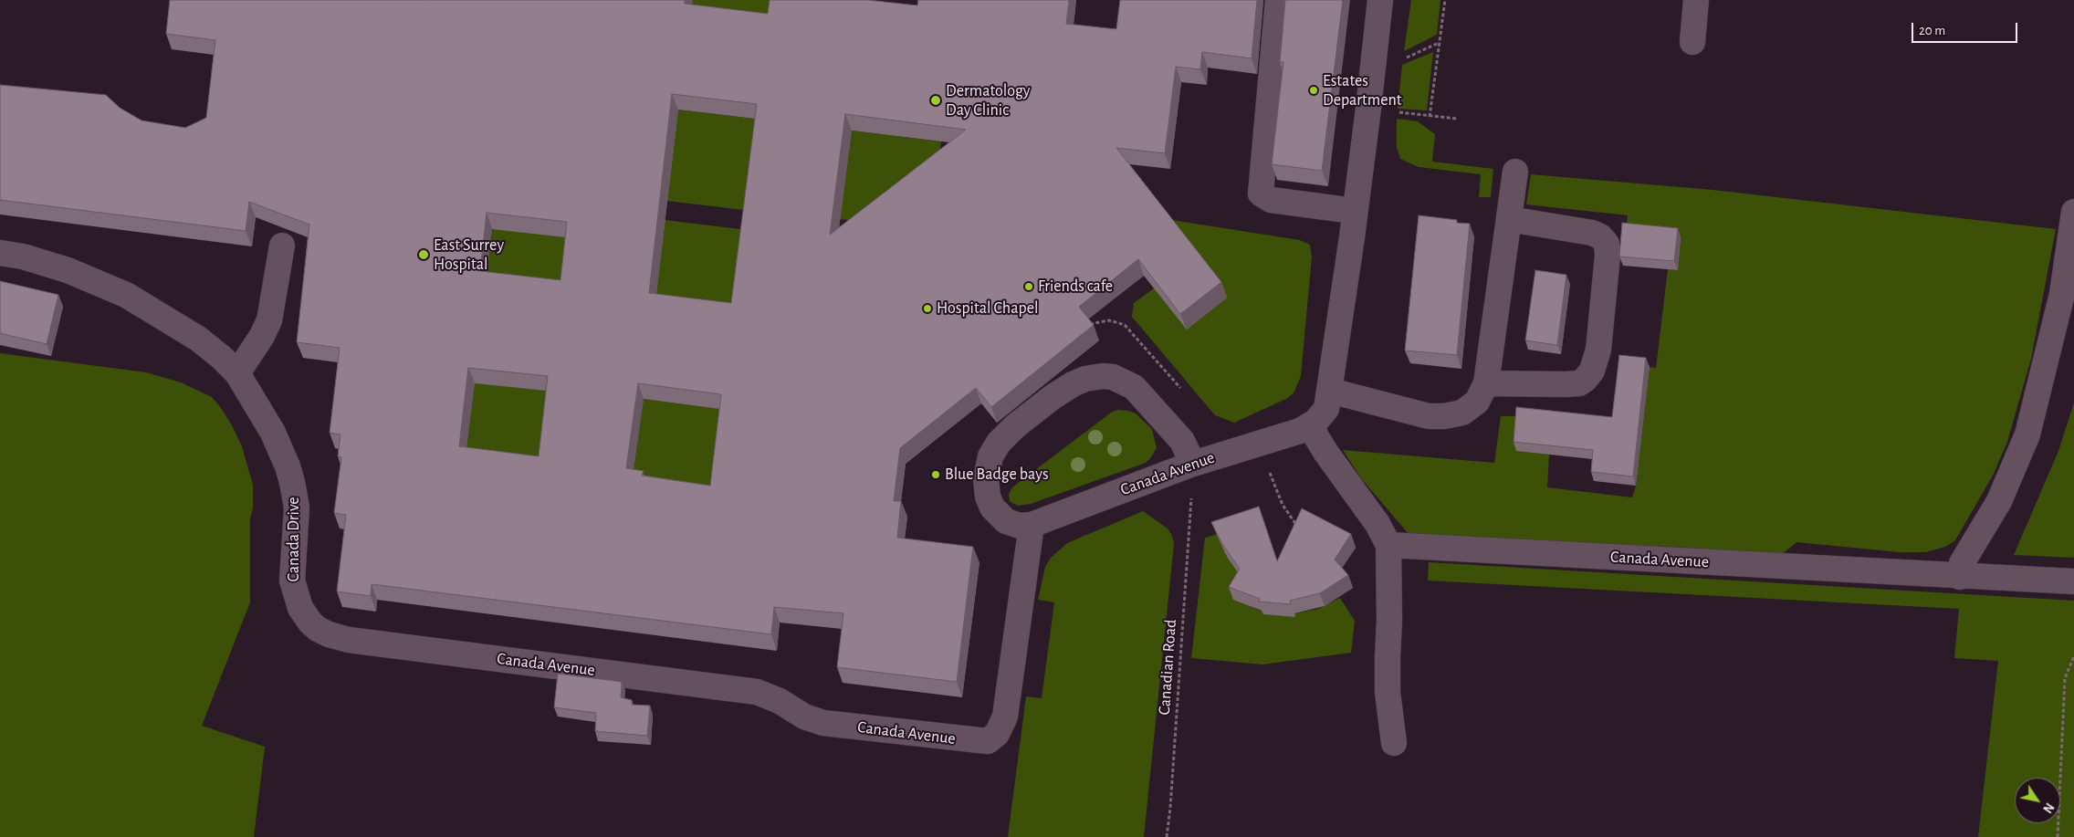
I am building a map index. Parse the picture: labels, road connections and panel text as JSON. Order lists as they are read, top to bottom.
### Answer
{
  "streets": {
    "street": ["Canada Avenue", "Canada Drive"],
    "path": ["Canadian Road"]
  },
  "crossings": [
    ["Canada Avenue", "Canada Drive"]
  ],
  "places": [
    "Estates Department",
    "Dermatology Day Clinic",
    "East Surrey Hospital",
    "Friends cafe",
    "Hospital Chapel",
    "Blue Badge bays"
  ],
  "scale_bar": "20 m",
  "north": "bottom right"
}
